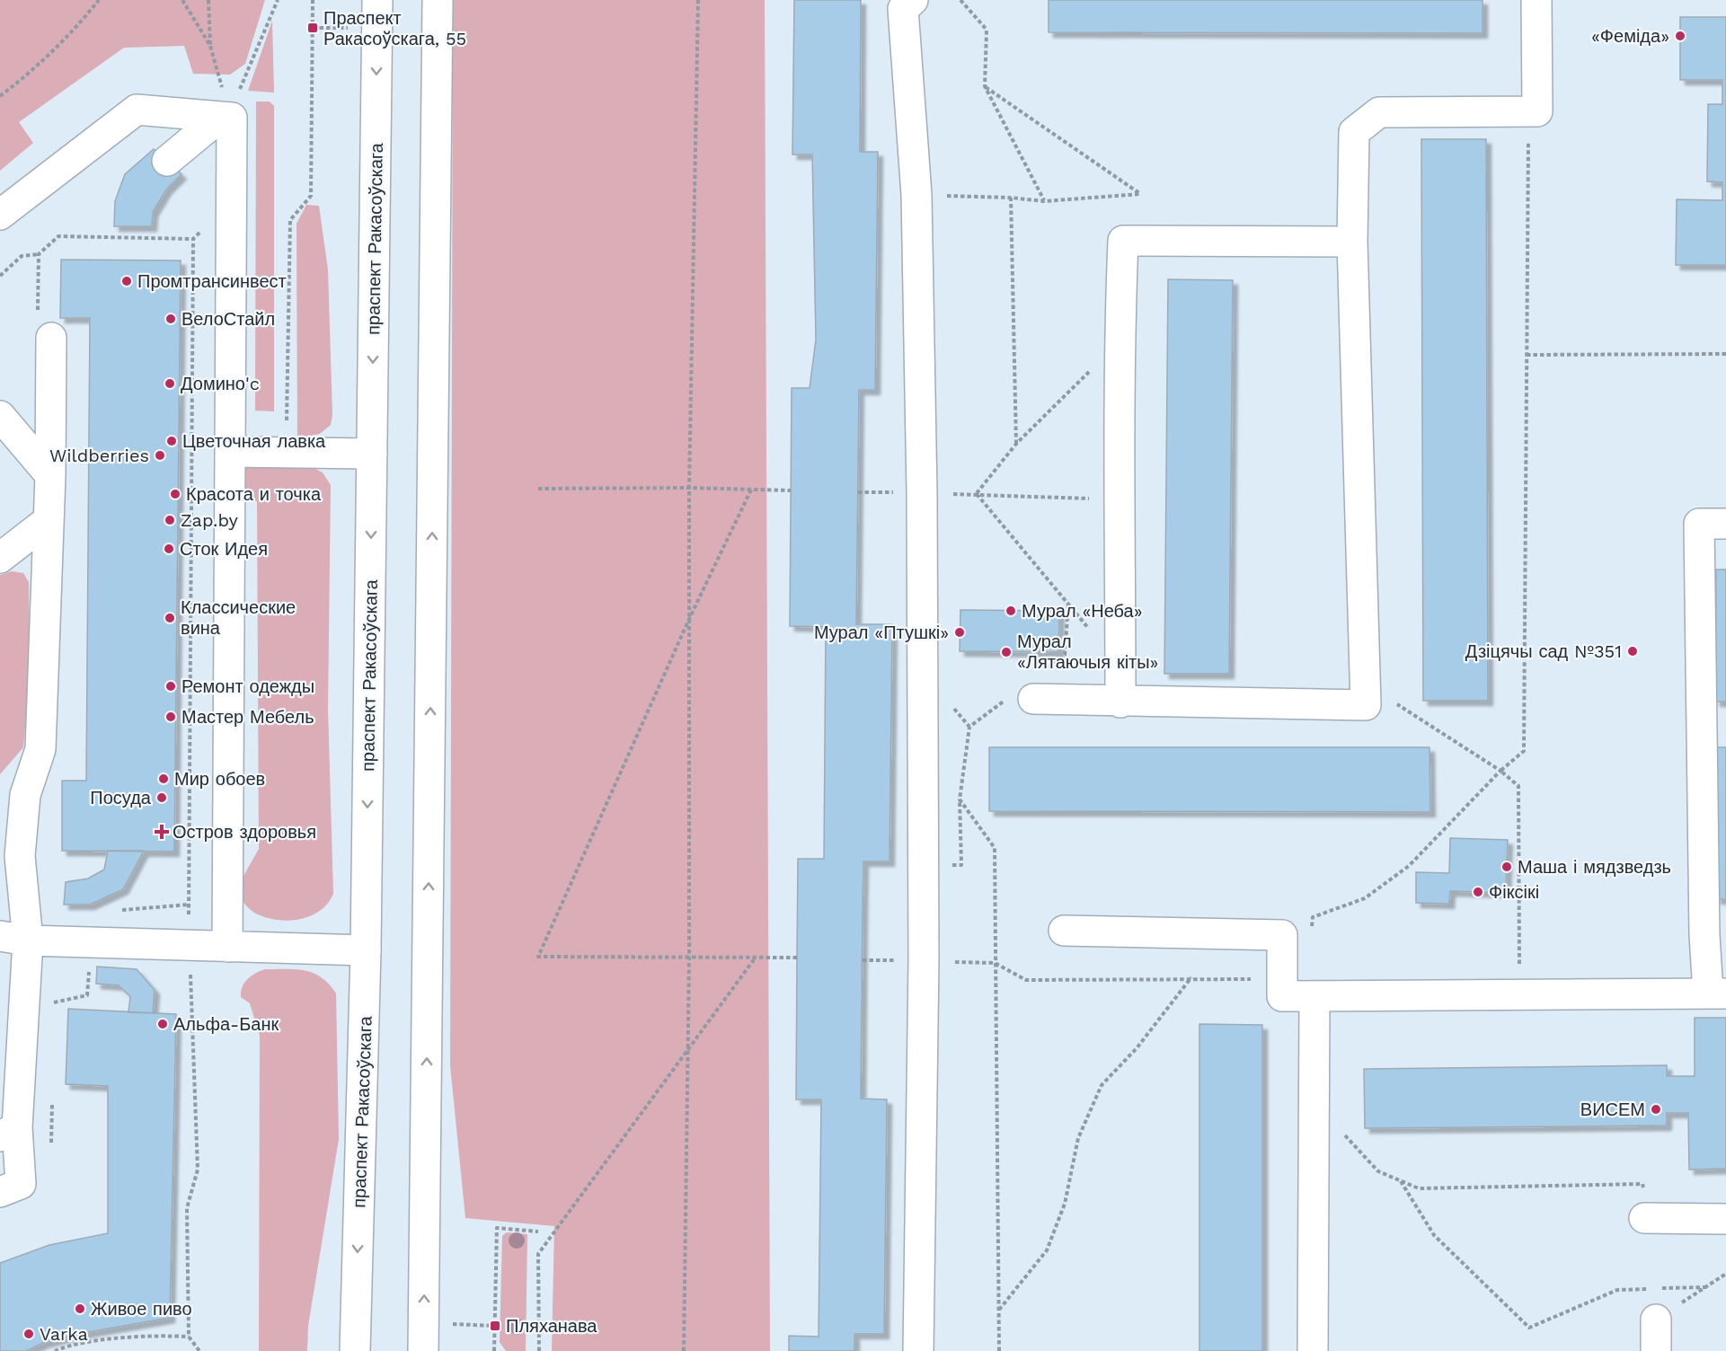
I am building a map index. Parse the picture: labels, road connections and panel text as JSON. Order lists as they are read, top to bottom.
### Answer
{
  "streets": {
    "main road": ["праспект Ракасоўскага"]
  },
  "places": {
    "transit": ["Праспект Ракасоўскага, 55", "Пляханава"],
    "other": [
      "«Феміда»",
      "Промтрансинвест",
      "ВелоСтайл",
      "Домино'c",
      "Цветочная лавка",
      "Wildberries",
      "Красота и точка",
      "Zap.by",
      "Сток Идея",
      "Мурал «Неба»",
      "Классические вина",
      "Мурал «Птушкі»",
      "Дзіцячы сад №351",
      "Мурал «Лятаючыя кіты»",
      "Ремонт одежды",
      "Мастер Мебель",
      "Мир обоев",
      "Посуда",
      "Маша і мядзведзь",
      "Фіксікі",
      "Альфа-Банк",
      "ВИСЕМ",
      "Живое пиво",
      "Varka"
    ],
    "health": ["Остров здоровья"]
  }
}
